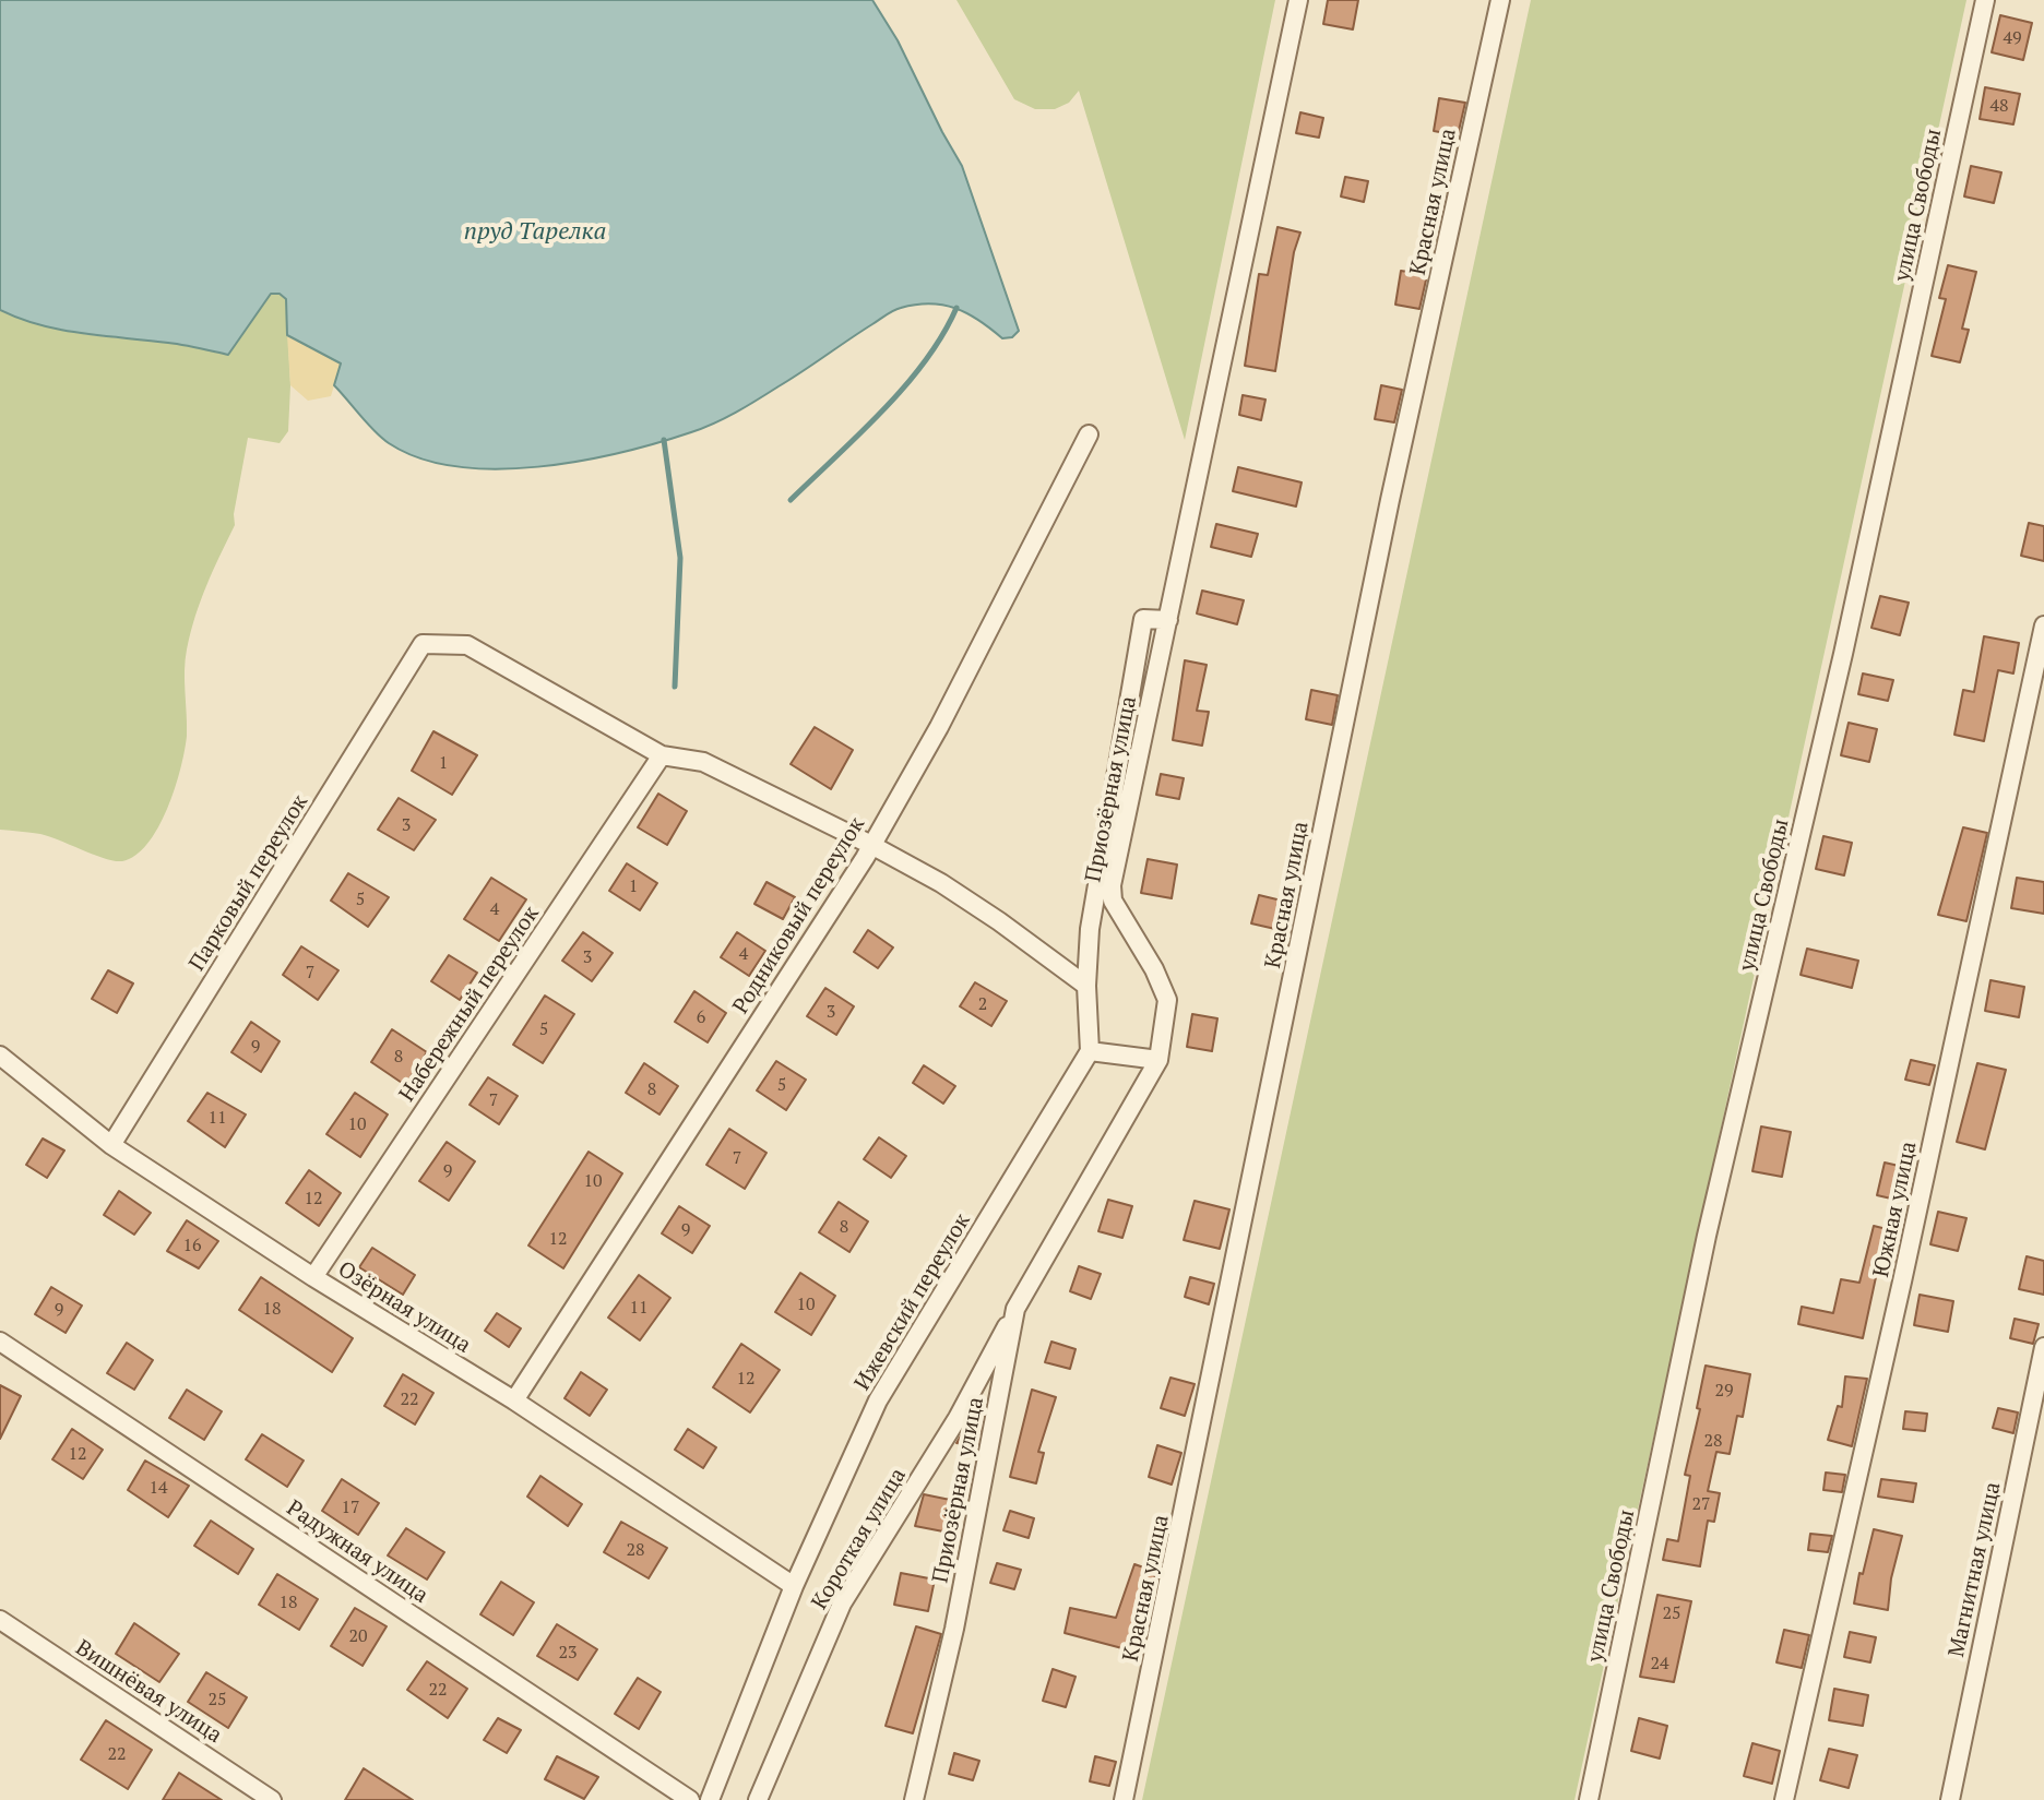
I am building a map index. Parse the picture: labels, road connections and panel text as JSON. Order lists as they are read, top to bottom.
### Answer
{
  "streets": {
    "street": [
      "Красная улица",
      "улица Свободы",
      "Приозёрная улица",
      "Парковый переулок",
      "Родниковый переулок",
      "Набережный переулок",
      "Южная улица",
      "Ижевский переулок",
      "Озёрная улица",
      "Короткая улица",
      "Радужная улица",
      "Магнитная улица",
      "Вишнёвая улица"
    ]
  },
  "crossings": [
    ["Приозёрная улица", "Короткая улица"],
    ["Парковый переулок", "Набережный переулок"],
    ["Парковый переулок", "Озёрная улица"],
    ["Родниковый переулок", "Озёрная улица"],
    ["Набережный переулок", "Озёрная улица"],
    ["Ижевский переулок", "Озёрная улица"]
  ],
  "water": ["пруд Тарелка"],
  "house_numbers": [
    "49",
    "48",
    "1",
    "3",
    "1",
    "5",
    "4",
    "4",
    "3",
    "7",
    "2",
    "3",
    "6",
    "5",
    "9",
    "8",
    "5",
    "8",
    "7",
    "11",
    "10",
    "7",
    "9",
    "10",
    "12",
    "8",
    "9",
    "12",
    "16",
    "10",
    "11",
    "18",
    "9",
    "12",
    "29",
    "22",
    "28",
    "12",
    "14",
    "27",
    "17",
    "28",
    "18",
    "25",
    "20",
    "23",
    "24",
    "22",
    "25",
    "22"
  ]
}
